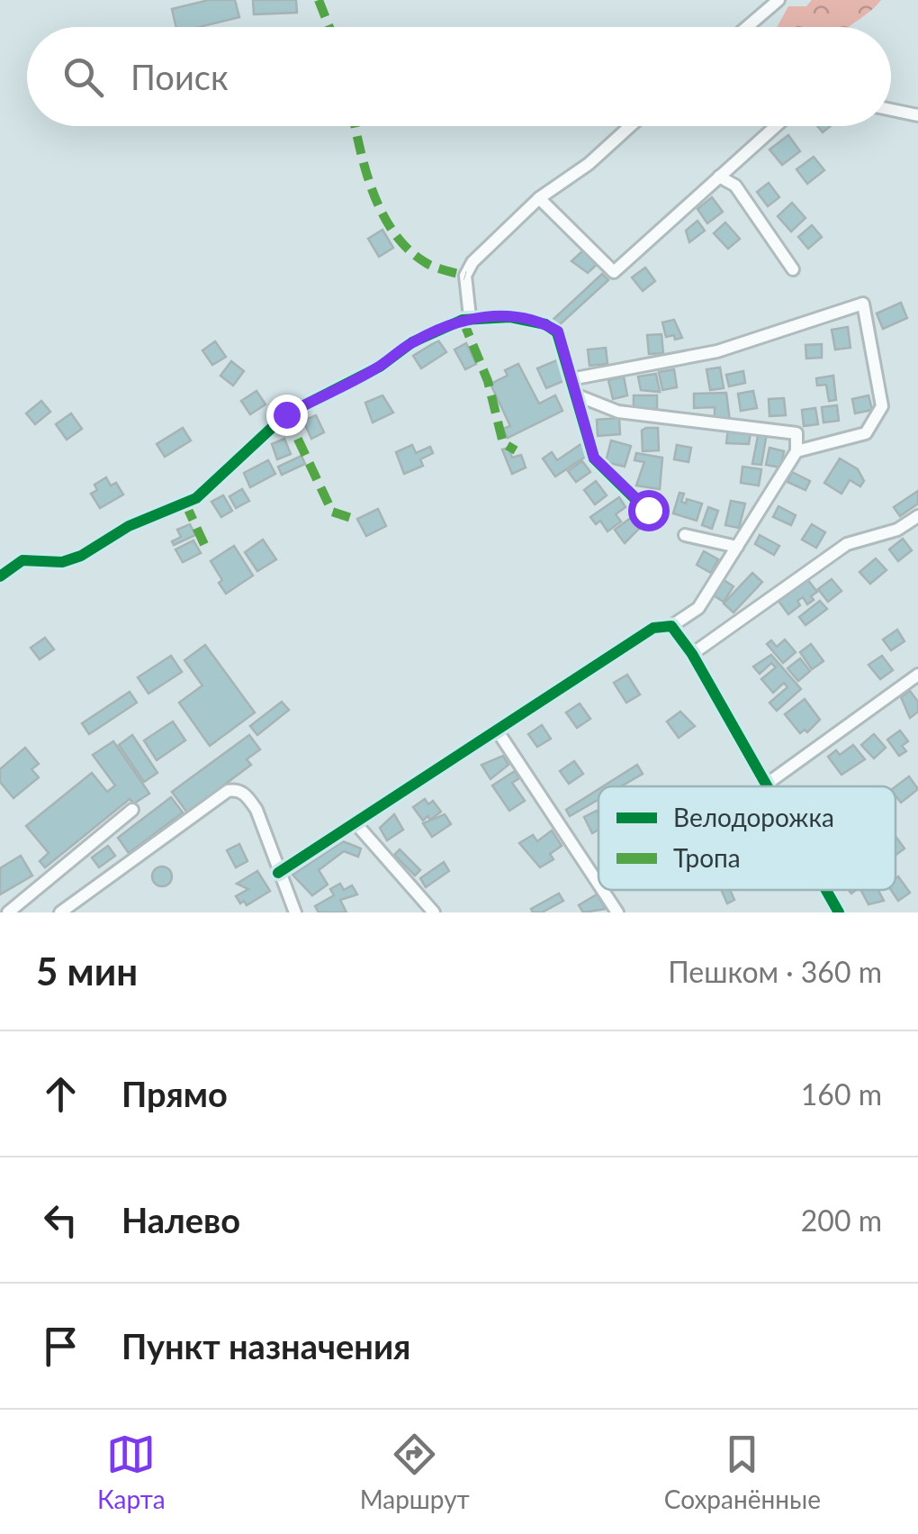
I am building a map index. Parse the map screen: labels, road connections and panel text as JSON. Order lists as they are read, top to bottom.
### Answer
{
  "legend": ["Велодорожка", "Тропа"],
  "page": {
    "search": "Поиск",
    "heading": ["5 мин", "Пешком · 360 m"],
    "list": [
      ["Прямо", "160 m"],
      ["Налево", "200 m"],
      "Пункт назначения"
    ],
    "nav": ["Карта", "Маршрут", "Сохранённые"]
  }
}
